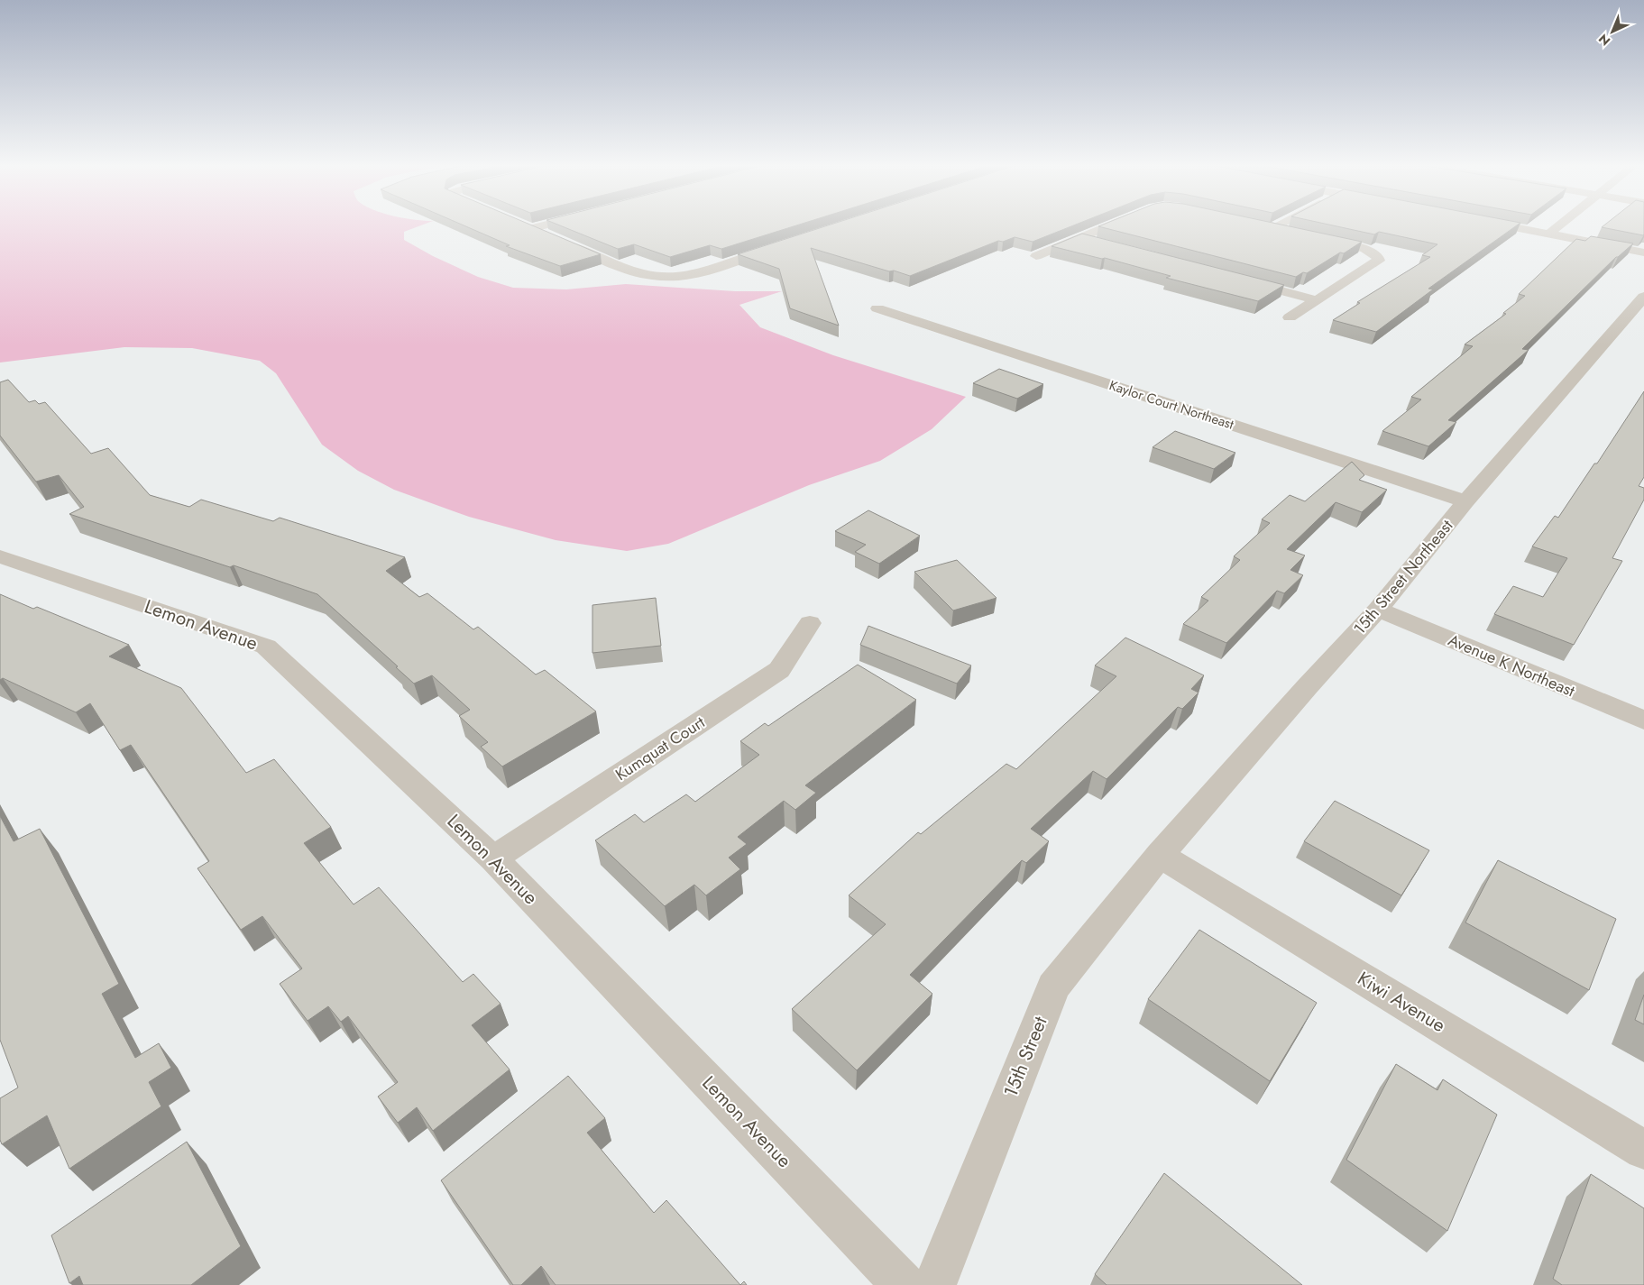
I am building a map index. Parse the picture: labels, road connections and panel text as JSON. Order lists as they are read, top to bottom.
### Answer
{
  "streets": {
    "street": [
      "Kaylor Court Northeast",
      "15th Street Northeast",
      "Lemon Avenue",
      "Avenue K Northeast",
      "Kumquat Court",
      "Kiwi Avenue",
      "15th Street"
    ]
  },
  "crossings": [
    ["Kaylor Court Northeast", "15th Street Northeast"],
    ["15th Street Northeast", "Avenue K Northeast"],
    ["15th Street Northeast", "Kiwi Avenue"],
    ["15th Street Northeast", "15th Street"],
    ["Lemon Avenue", "Kumquat Court"],
    ["Kiwi Avenue", "15th Street"]
  ],
  "north": "bottom left"
}
